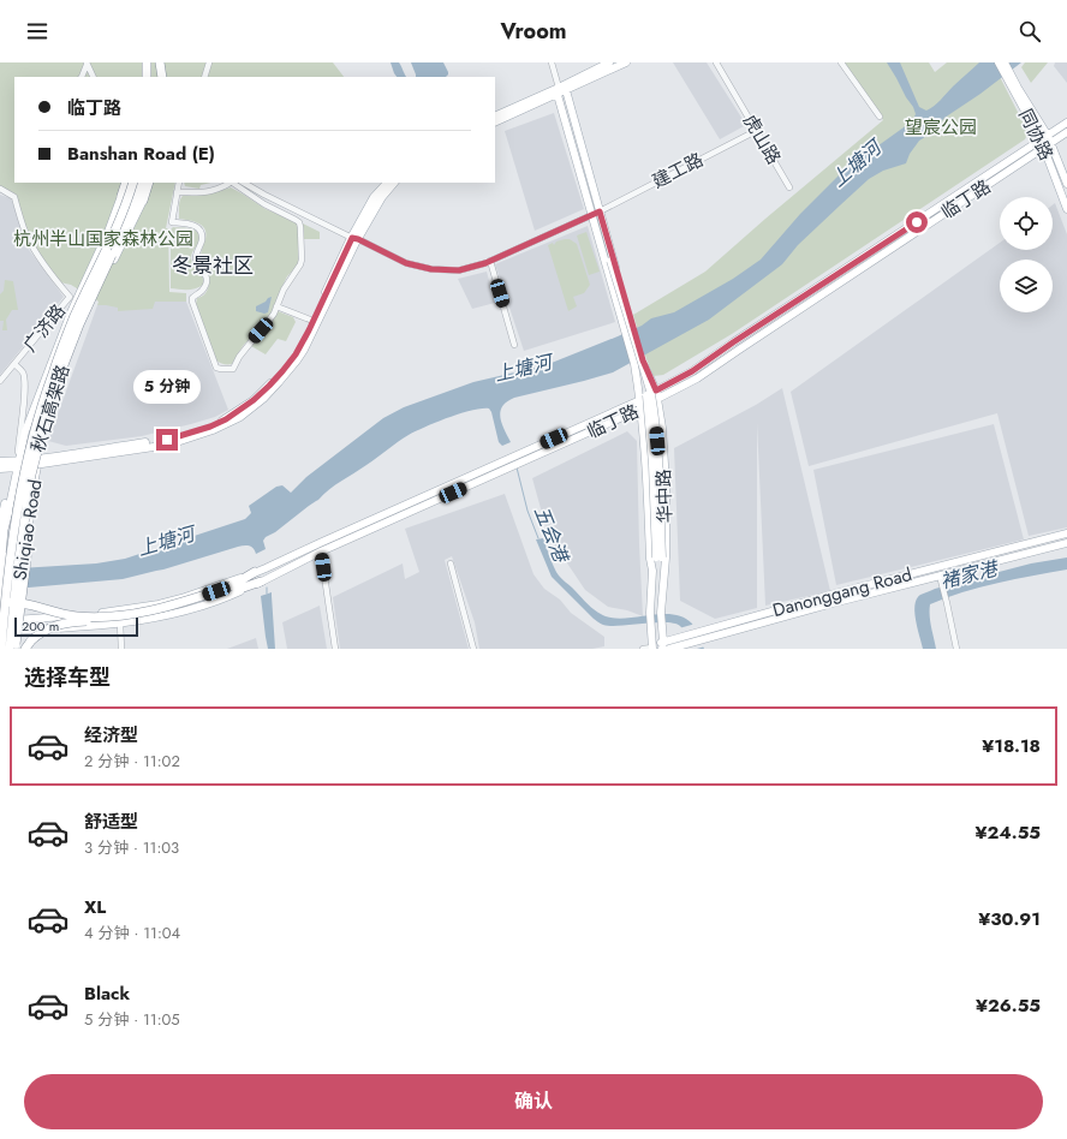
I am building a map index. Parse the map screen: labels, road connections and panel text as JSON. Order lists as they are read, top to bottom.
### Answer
{
  "streets": {
    "highway": ["秋石高架路"],
    "main road": [
      "同协路",
      "临丁路",
      "华中路",
      "Shiqiao Road",
      "Danonggang Road"
    ],
    "street": ["虎山路", "建工路", "广济路"]
  },
  "crossings": [
    ["同协路", "临丁路"],
    ["虎山路", "建工路"],
    ["建工路", "华中路"],
    ["临丁路", "华中路"],
    ["临丁路", "Shiqiao Road"],
    ["广济路", "Shiqiao Road"],
    ["秋石高架路", "Shiqiao Road"],
    ["华中路", "Danonggang Road"]
  ],
  "districts": ["冬景社区"],
  "water": ["上塘河", "五会港", "褚家港"],
  "parks": ["望宸公园", "杭州半山国家森林公园"],
  "scale_bar": "200 m",
  "page": {
    "header": "Vroom",
    "banner": ["临丁路", "Banshan Road (E)"],
    "bubble": "5 分钟",
    "scale": "200 m",
    "heading": "选择车型",
    "list": [
      {
        "name": "经济型",
        "note": "2 分钟 · 11:02",
        "value": "¥18.18"
      },
      {
        "name": "舒适型",
        "note": "3 分钟 · 11:03",
        "value": "¥24.55"
      },
      {
        "name": "XL",
        "note": "4 分钟 · 11:04",
        "value": "¥30.91"
      },
      {
        "name": "Black",
        "note": "5 分钟 · 11:05",
        "value": "¥26.55"
      }
    ],
    "buttons": "确认"
  }
}
